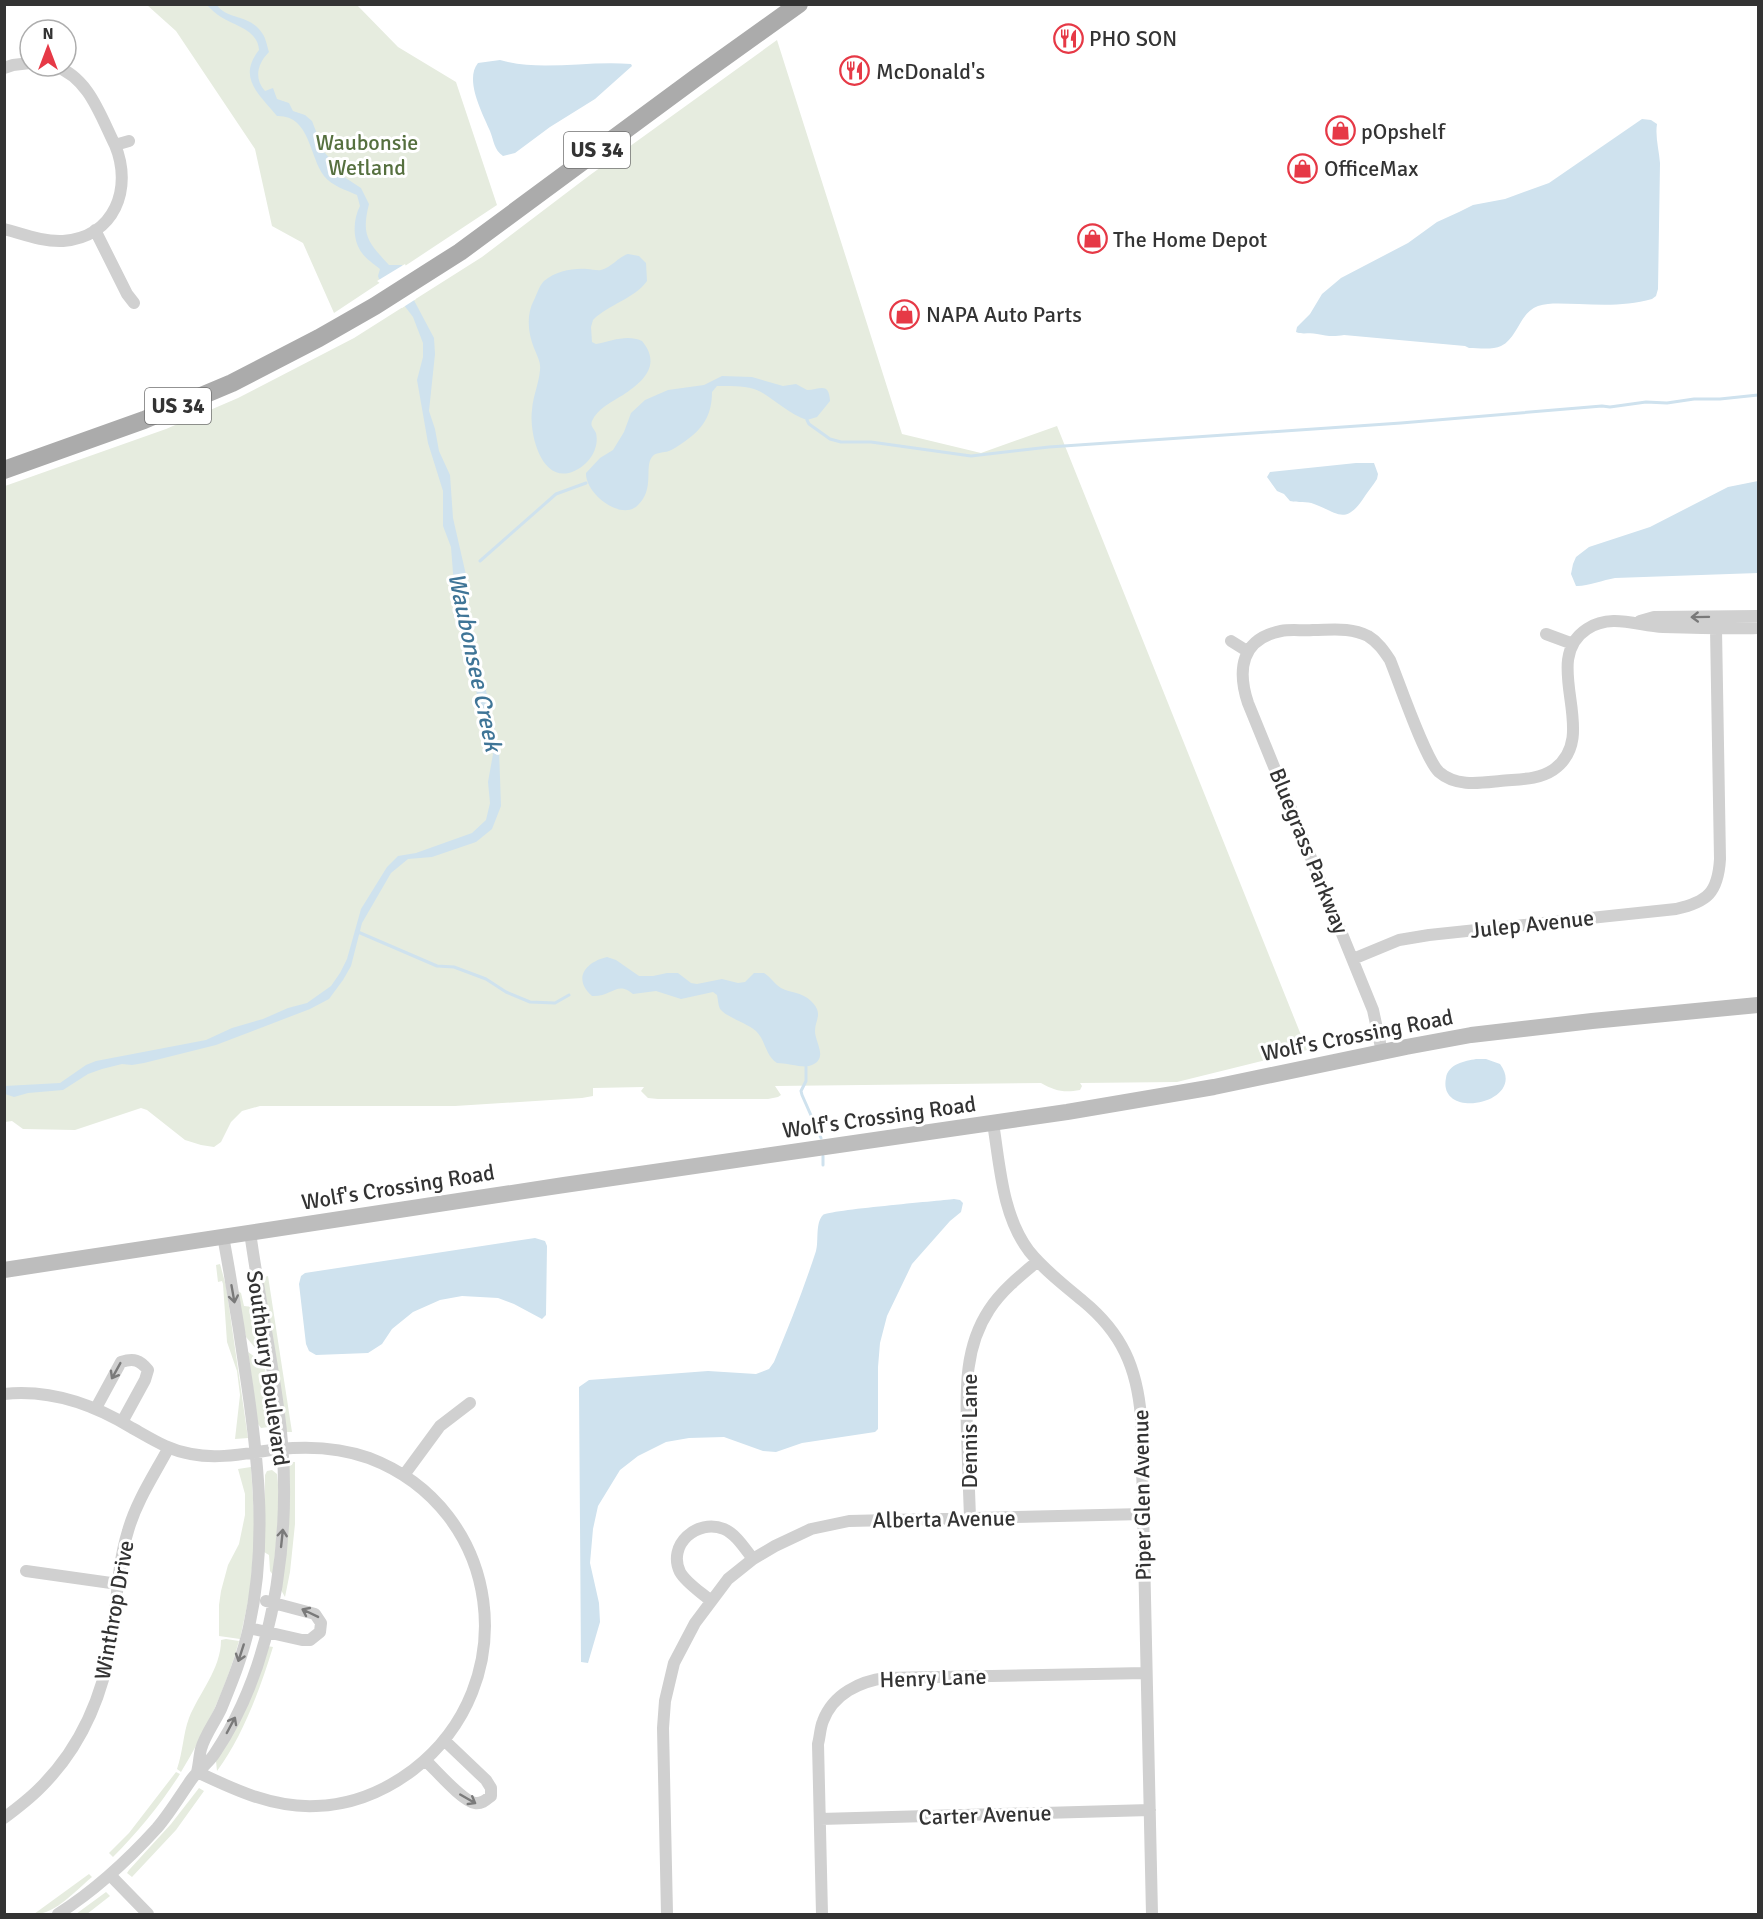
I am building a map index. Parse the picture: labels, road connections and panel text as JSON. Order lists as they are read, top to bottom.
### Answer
{
  "streets": {
    "main road": ["US 34", "Wolf's Crossing Road"],
    "street": [
      "Bluegrass Parkway",
      "Julep Avenue",
      "Southbury Boulevard",
      "Dennis Lane",
      "Piper Glen Avenue",
      "Alberta Avenue",
      "Winthrop Drive",
      "Henry Lane",
      "Carter Avenue"
    ]
  },
  "crossings": [
    ["Bluegrass Parkway", "Julep Avenue"],
    ["Bluegrass Parkway", "Wolf's Crossing Road"],
    ["Wolf's Crossing Road", "Southbury Boulevard"],
    ["Wolf's Crossing Road", "Piper Glen Avenue"],
    ["Dennis Lane", "Piper Glen Avenue"],
    ["Dennis Lane", "Alberta Avenue"],
    ["Piper Glen Avenue", "Alberta Avenue"],
    ["Piper Glen Avenue", "Henry Lane"],
    ["Piper Glen Avenue", "Carter Avenue"],
    ["Henry Lane", "Carter Avenue"]
  ],
  "water": ["Waubonsee Creek"],
  "parks": ["Waubonsie Wetland"],
  "places": {
    "restaurant": ["PHO SON", "McDonald's"],
    "shop": [
      "pOpshelf",
      "OfficeMax",
      "The Home Depot",
      "NAPA Auto Parts"
    ]
  },
  "north": "top"
}
